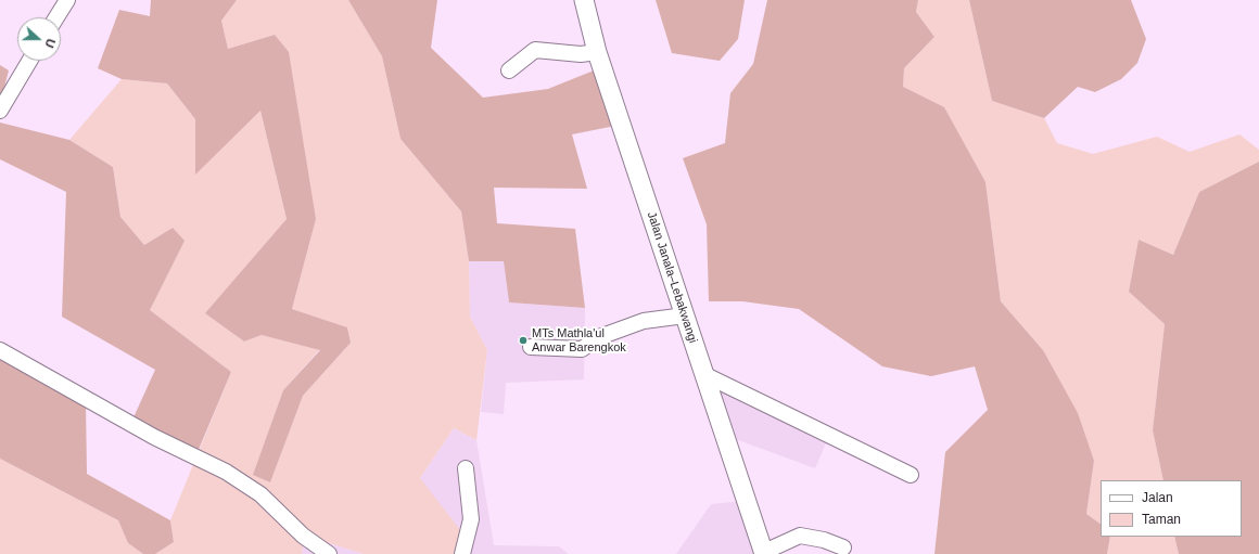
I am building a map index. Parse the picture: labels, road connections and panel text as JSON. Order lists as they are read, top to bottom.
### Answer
{
  "streets": {
    "main road": ["Jalan Janala–Lebakwangi"]
  },
  "places": ["MTs Mathla'ul Anwar Barengkok"],
  "legend": ["Jalan", "Taman"],
  "north": "right"
}
